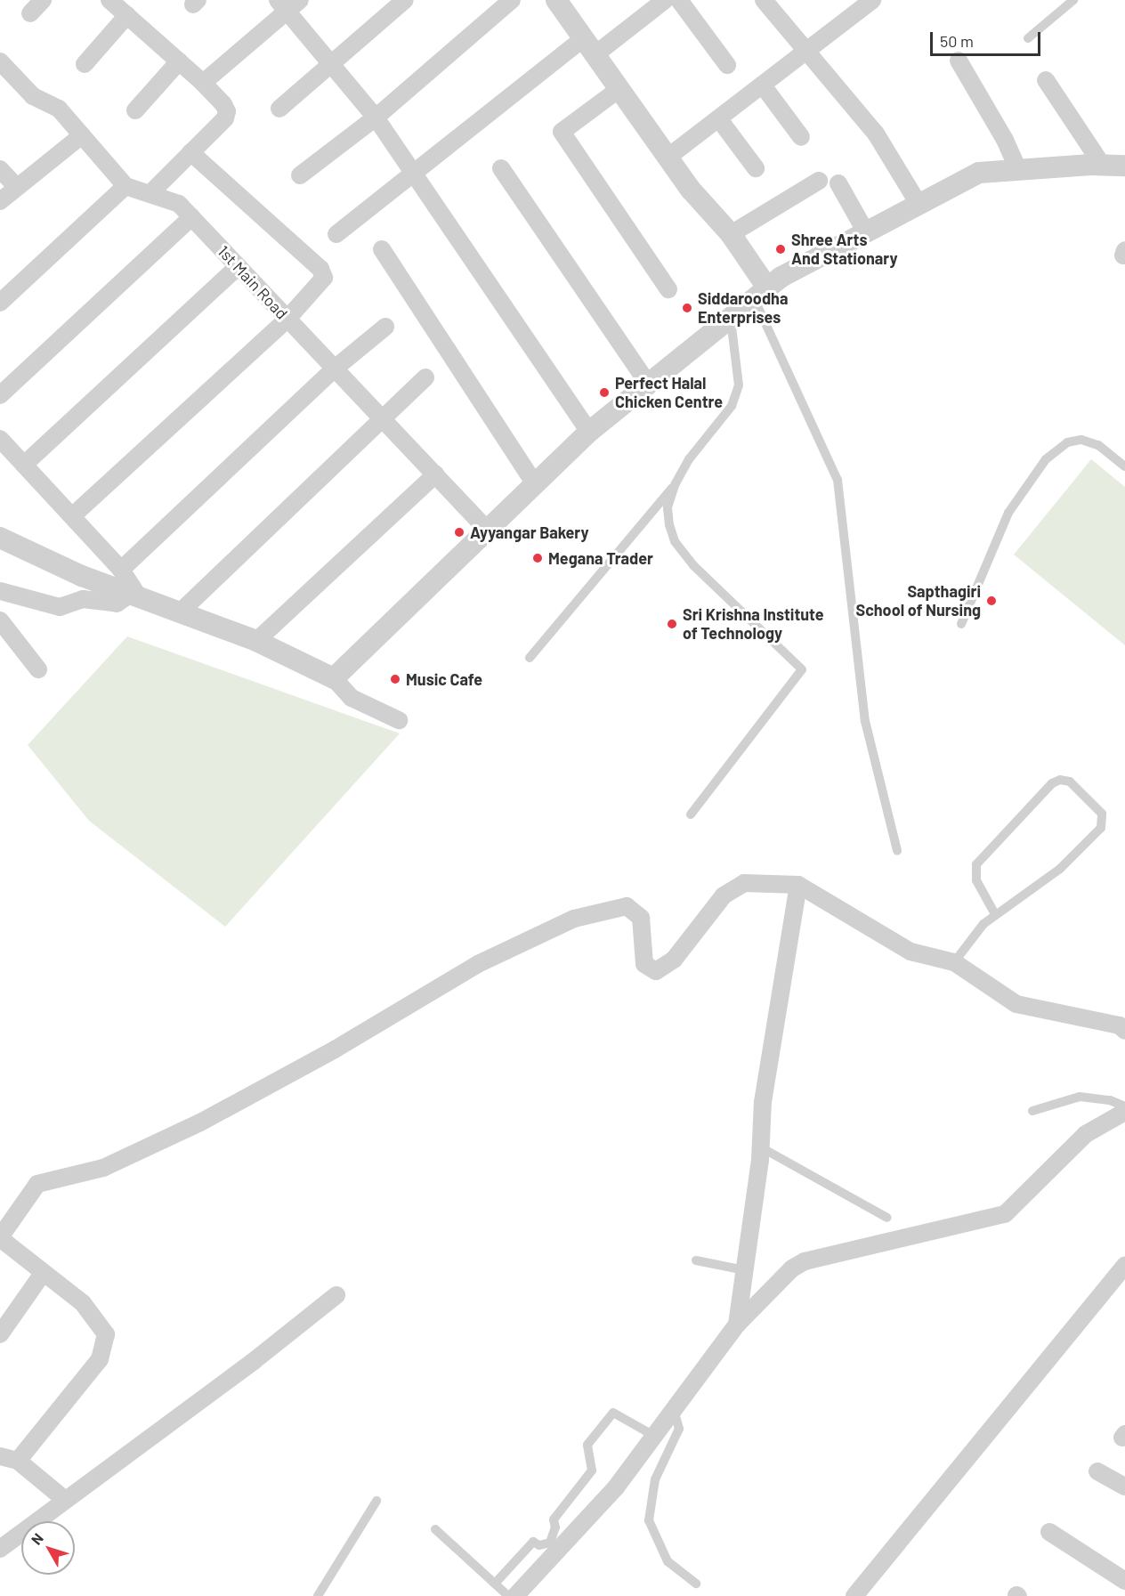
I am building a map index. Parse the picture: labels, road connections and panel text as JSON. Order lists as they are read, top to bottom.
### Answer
{
  "streets": {
    "street": ["1st Main Road"]
  },
  "places": [
    "Shree Arts And Stationary",
    "Siddaroodha Enterprises",
    "Perfect Halal Chicken Centre",
    "Ayyangar Bakery",
    "Megana Trader",
    "Sapthagiri School of Nursing",
    "Sri Krishna Institute of Technology",
    "Music Cafe"
  ],
  "scale_bar": "50 m",
  "north": "top left"
}
